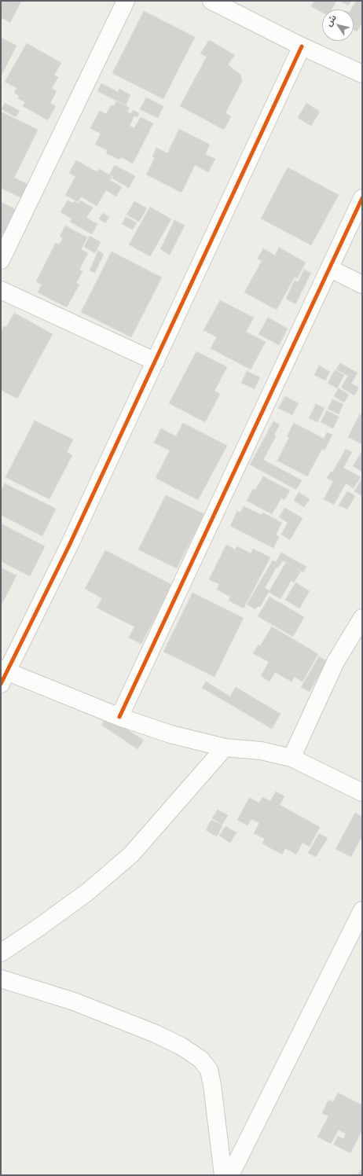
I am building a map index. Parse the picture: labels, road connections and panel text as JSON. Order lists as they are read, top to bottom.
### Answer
{
  "north": "top left"
}
